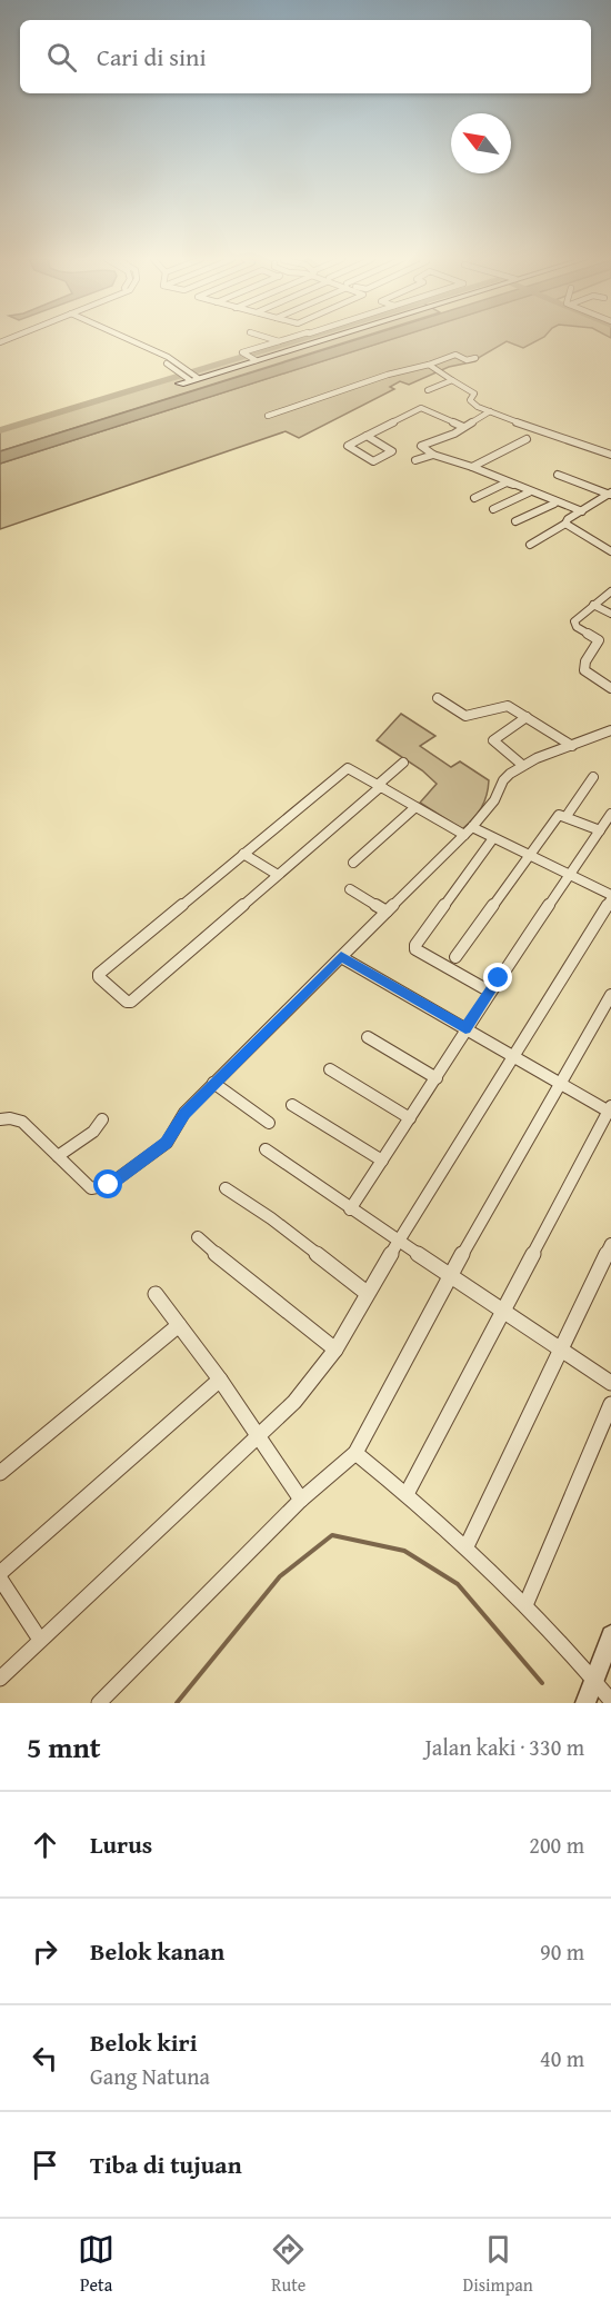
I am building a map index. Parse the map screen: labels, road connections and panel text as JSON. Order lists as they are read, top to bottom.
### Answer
{
  "north": "top left",
  "page": {
    "search": "Cari di sini",
    "heading": ["5 mnt", "Jalan kaki · 330 m"],
    "list": [
      ["Lurus", "200 m"],
      ["Belok kanan", "90 m"],
      ["Belok kiri", "Gang Natuna", "40 m"],
      "Tiba di tujuan"
    ],
    "nav": ["Peta", "Rute", "Disimpan"]
  }
}
